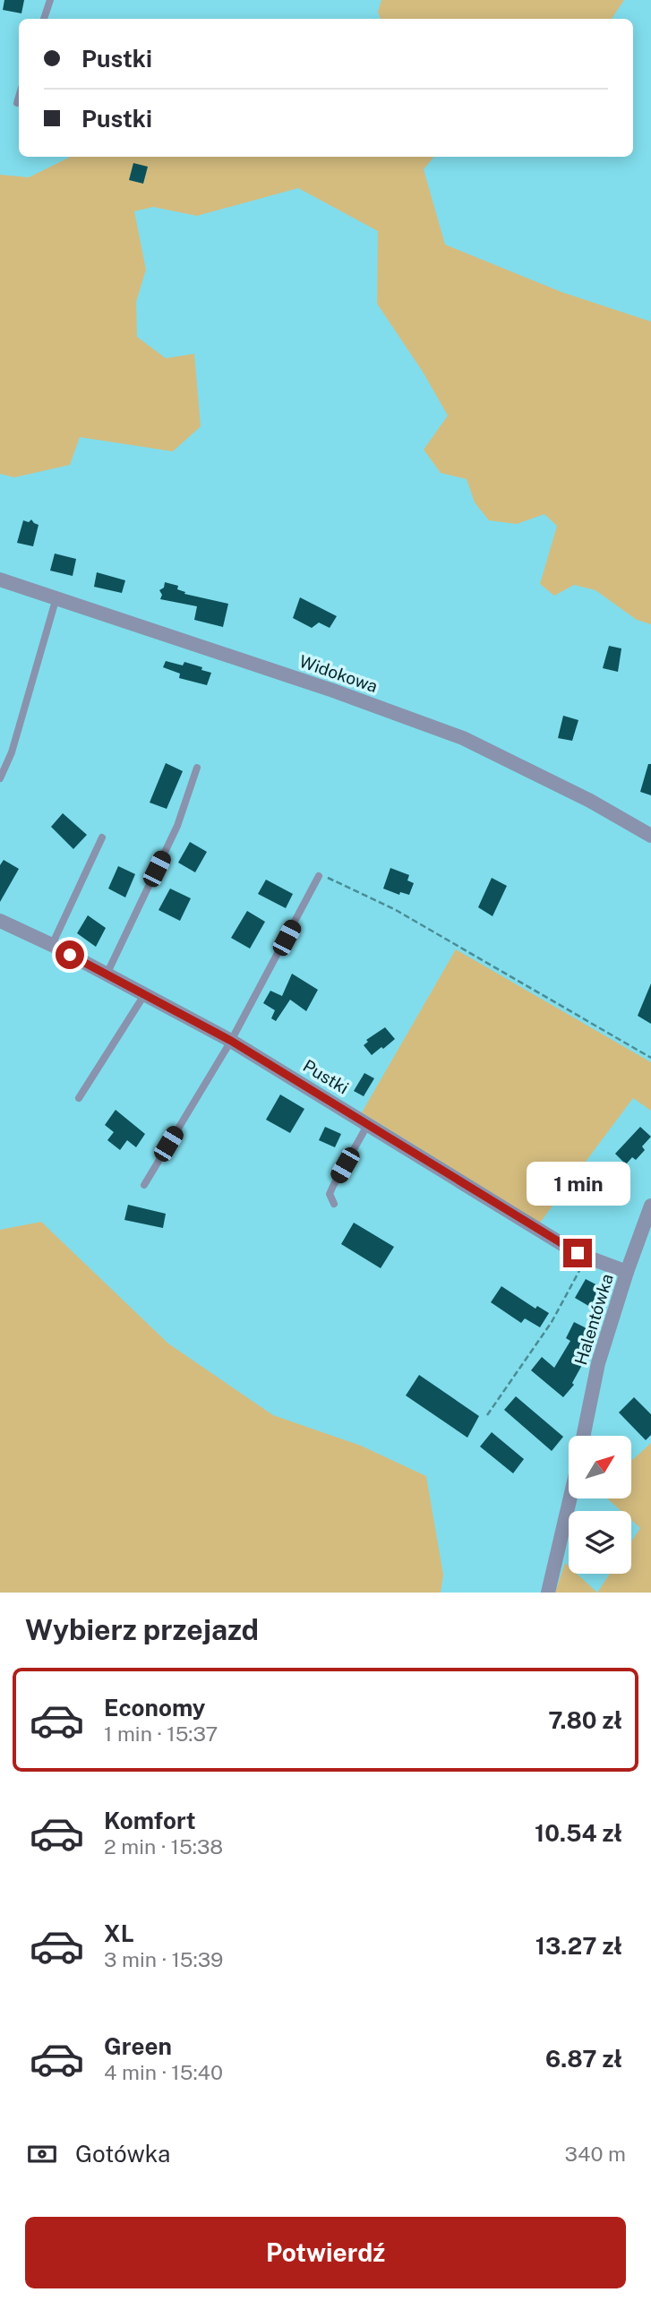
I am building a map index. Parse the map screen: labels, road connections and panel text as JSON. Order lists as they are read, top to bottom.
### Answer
{
  "streets": {
    "street": ["Widokowa", "Pustki", "Halentówka"]
  },
  "crossings": [
    ["Pustki", "Halentówka"]
  ],
  "north": "top right",
  "page": {
    "banner": ["Pustki", "Pustki"],
    "bubble": "1 min",
    "heading": "Wybierz przejazd",
    "list": [
      {
        "name": "Economy",
        "note": "1 min · 15:37",
        "value": "7.80 zł"
      },
      {
        "name": "Komfort",
        "note": "2 min · 15:38",
        "value": "10.54 zł"
      },
      {
        "name": "XL",
        "note": "3 min · 15:39",
        "value": "13.27 zł"
      },
      {
        "name": "Green",
        "note": "4 min · 15:40",
        "value": "6.87 zł"
      }
    ],
    "pay": ["Gotówka", "340 m"],
    "buttons": "Potwierdź"
  }
}
